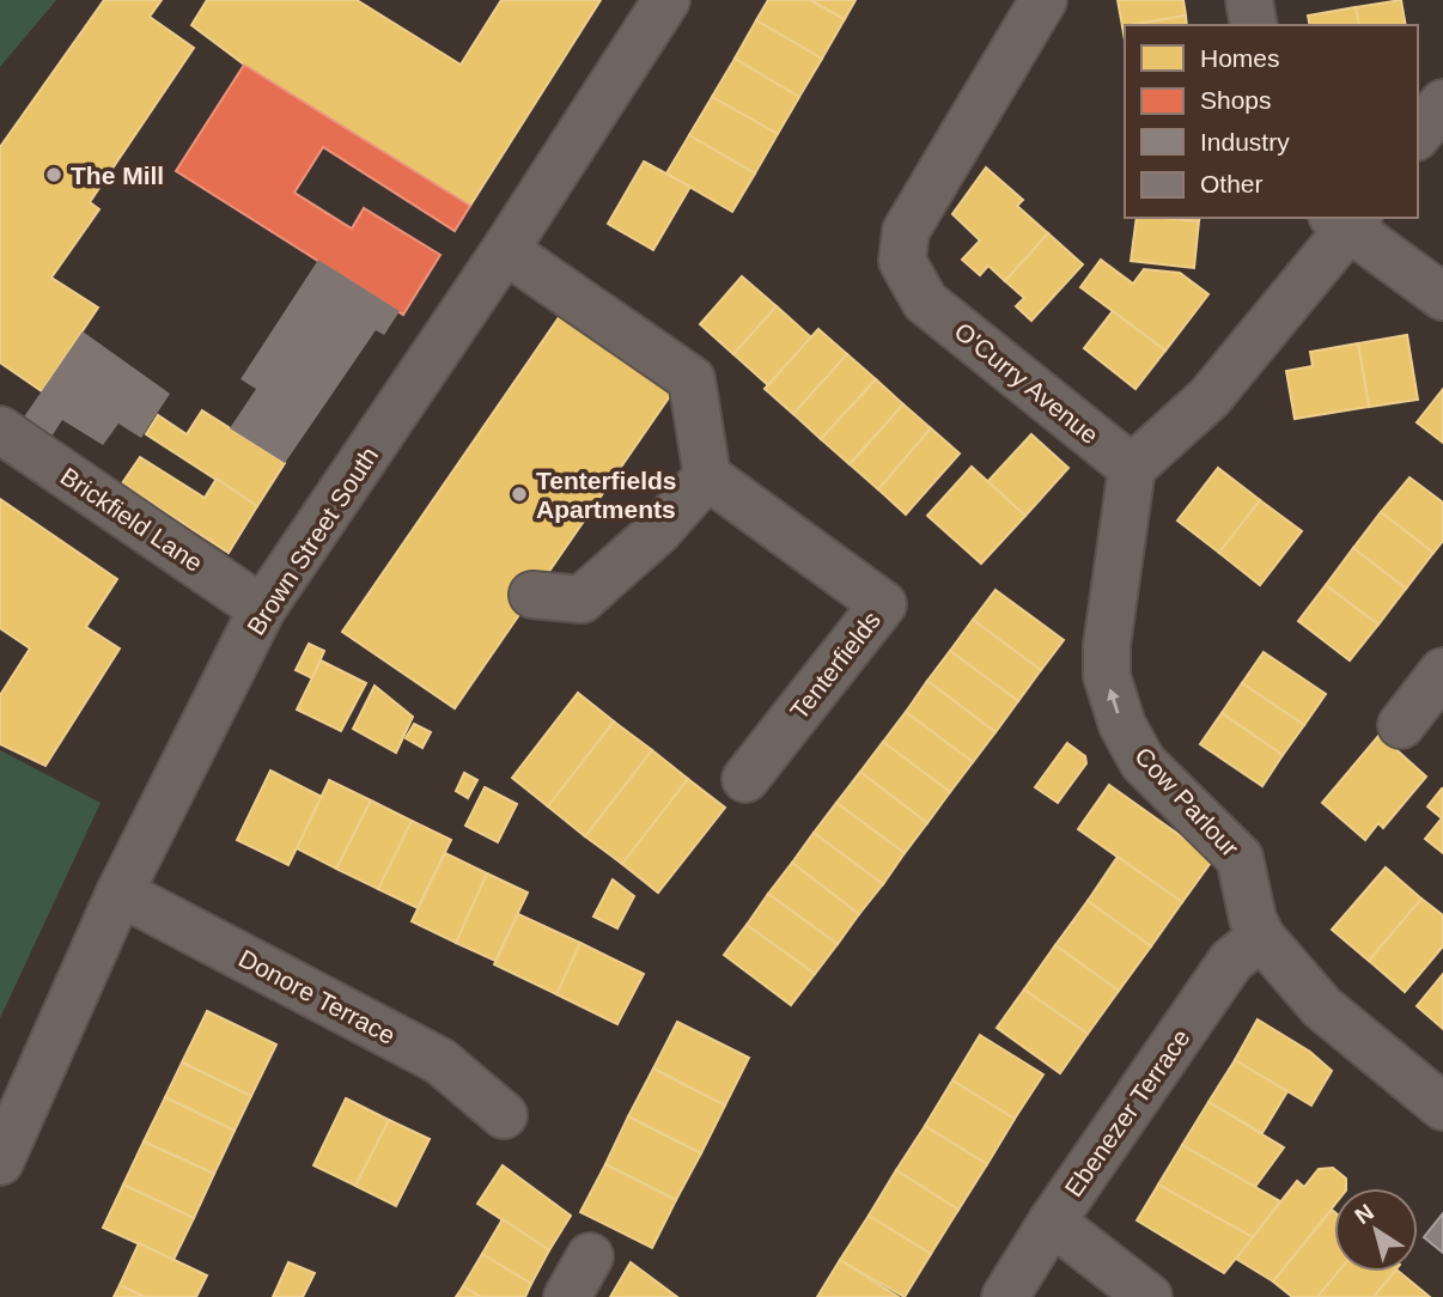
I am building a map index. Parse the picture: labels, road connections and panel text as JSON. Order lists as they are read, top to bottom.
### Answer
{
  "streets": {
    "street": [
      "O'Curry Avenue",
      "Brickfield Lane",
      "Brown Street South",
      "Tenterfields",
      "Cow Parlour",
      "Donore Terrace",
      "Ebenezer Terrace"
    ]
  },
  "crossings": [
    ["O'Curry Avenue", "Cow Parlour"],
    ["Brickfield Lane", "Brown Street South"],
    ["Brown Street South", "Donore Terrace"],
    ["Cow Parlour", "Ebenezer Terrace"]
  ],
  "one_way": ["Cow Parlour"],
  "places": ["The Mill", "Tenterfields Apartments"],
  "legend": [
    "Homes",
    "Shops",
    "Industry",
    "Other"
  ],
  "north": "top left"
}
